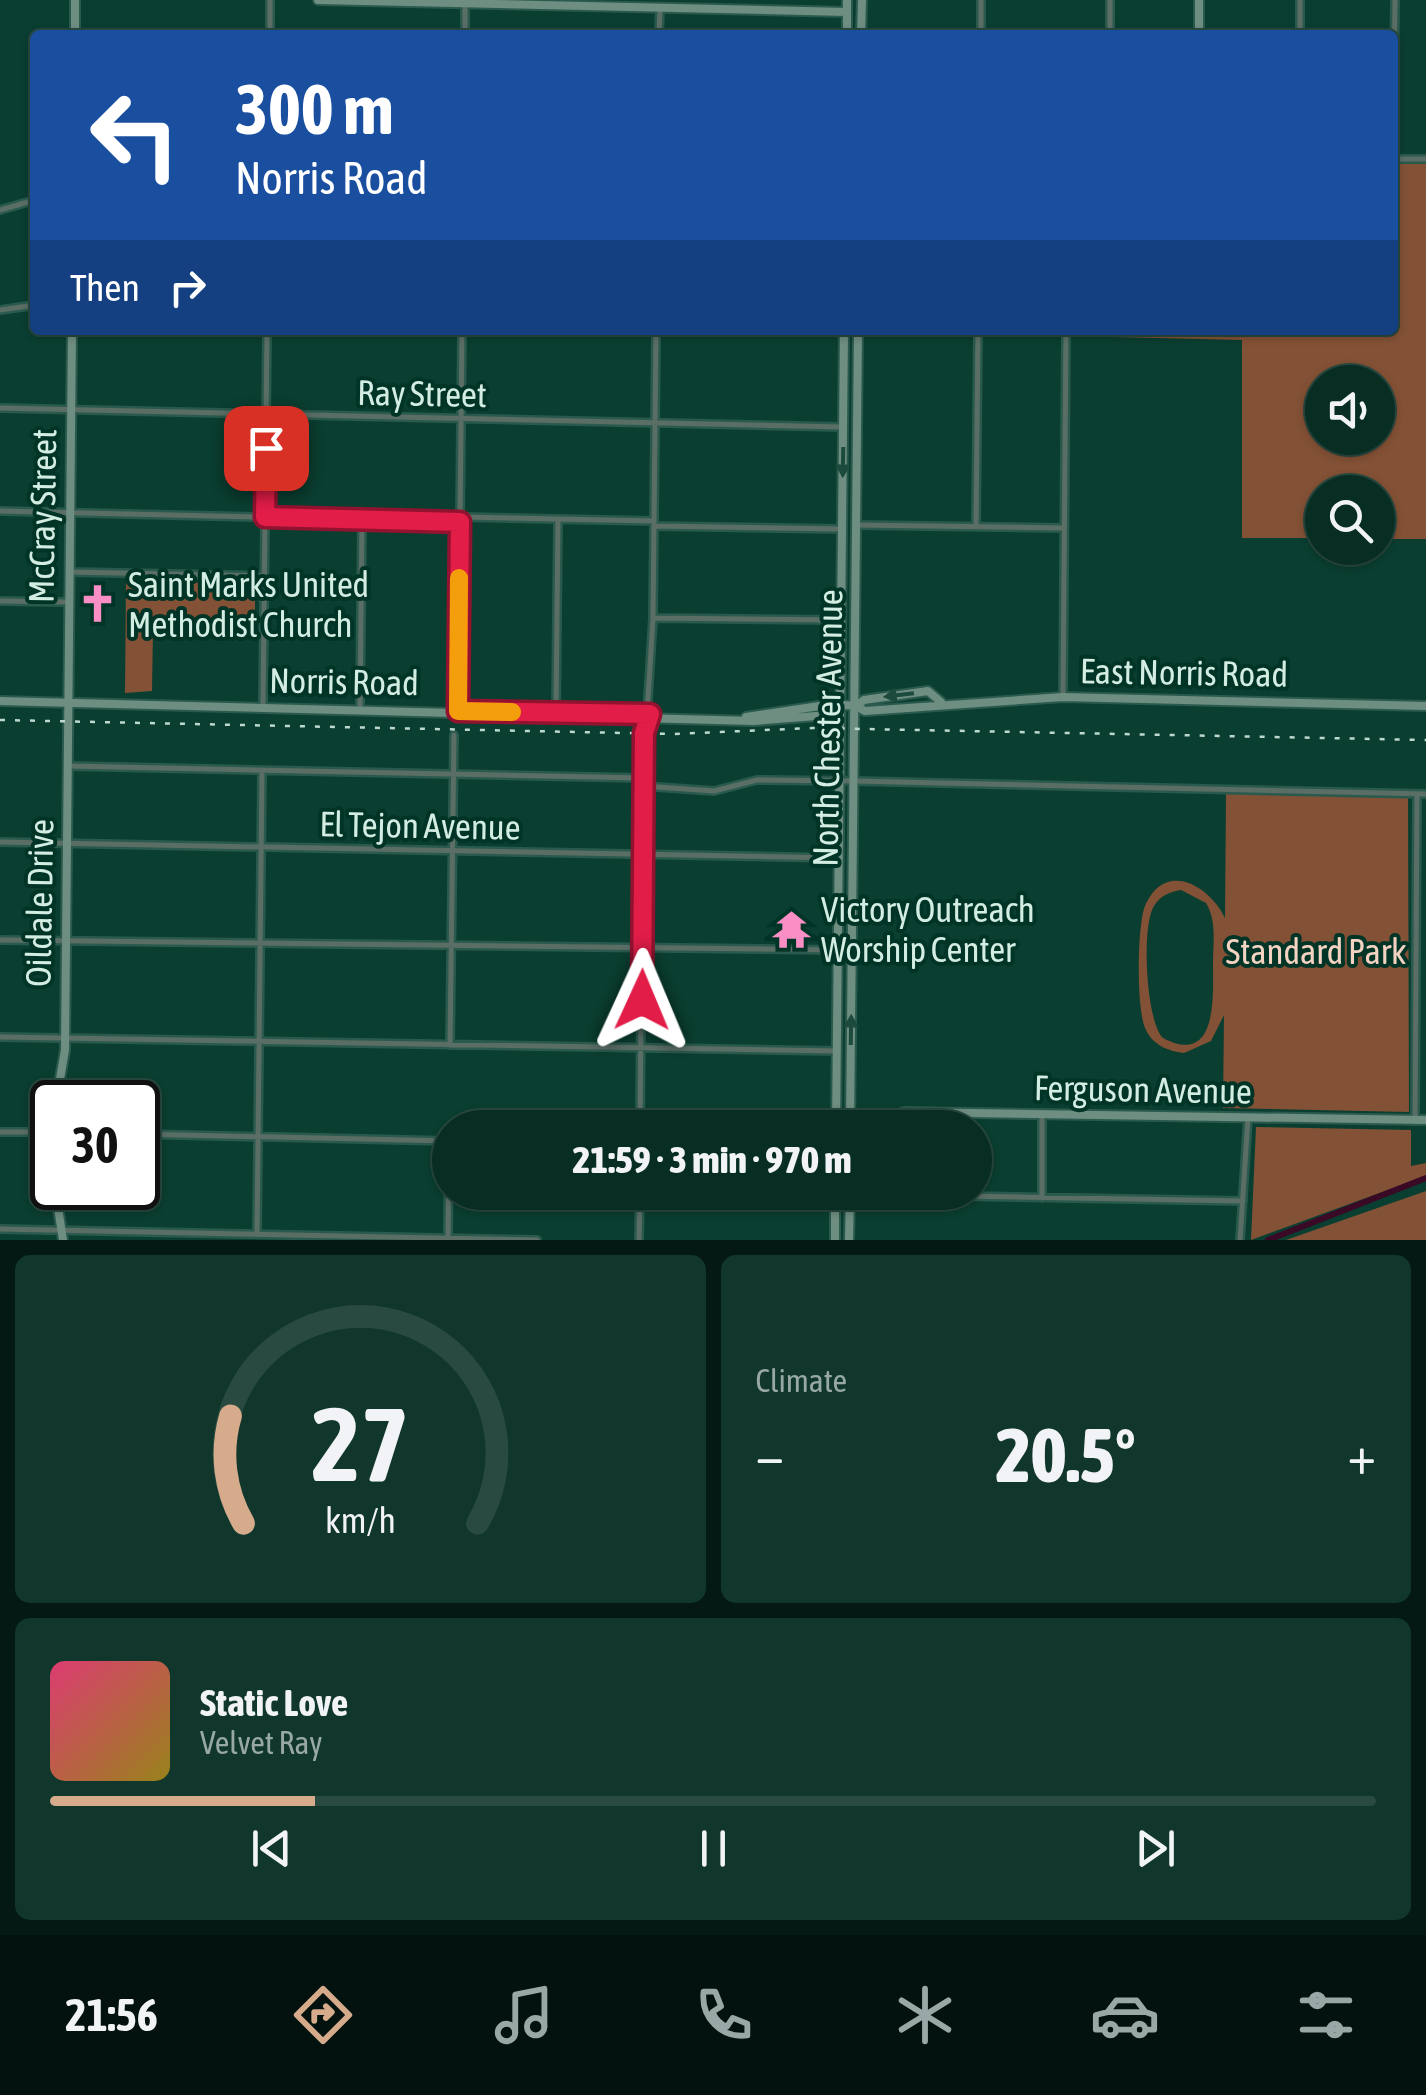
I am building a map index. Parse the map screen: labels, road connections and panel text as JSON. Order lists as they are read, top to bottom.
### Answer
{
  "streets": {
    "street": [
      "Ray Street",
      "McCray Street",
      "East Norris Road",
      "Norris Road",
      "North Chester Avenue",
      "El Tejon Avenue",
      "Oildale Drive",
      "Ferguson Avenue"
    ]
  },
  "crossings": [
    ["Ray Street", "McCray Street"],
    ["Ray Street", "North Chester Avenue"],
    ["McCray Street", "Norris Road"],
    ["McCray Street", "Oildale Drive"],
    ["East Norris Road", "Norris Road"],
    ["East Norris Road", "North Chester Avenue"],
    ["Norris Road", "North Chester Avenue"],
    ["Norris Road", "Oildale Drive"],
    ["North Chester Avenue", "El Tejon Avenue"],
    ["El Tejon Avenue", "Oildale Drive"]
  ],
  "parks": ["Standard Park"],
  "places": {
    "church": ["Saint Marks United Methodist Church"],
    "temple": ["Victory Outreach Worship Center"]
  },
  "page": {
    "turn": ["300 m", "Norris Road"],
    "then": "Then",
    "limit": "30",
    "trip": "21:59 · 3 min · 970 m",
    "tile": "Climate",
    "heat": ["−", "20.5°", "+"],
    "song": ["Static Love", "Velvet Ray"],
    "tabs": "21:56",
    "gauge": ["27", "km/h"]
  }
}
